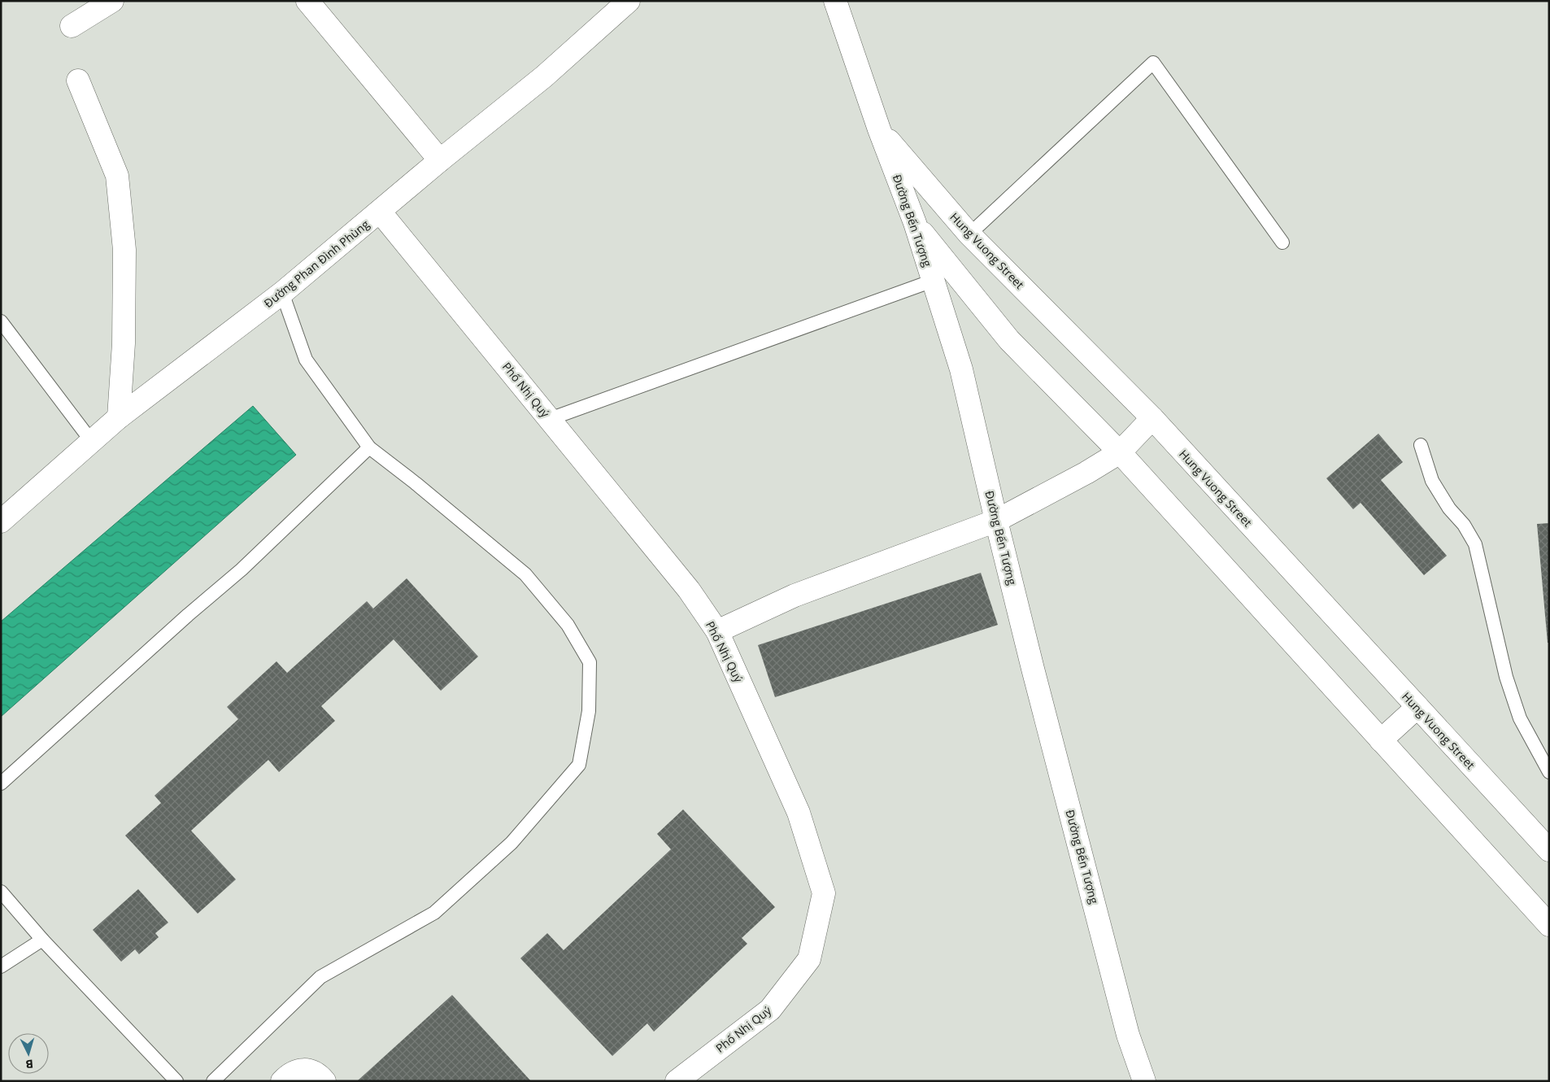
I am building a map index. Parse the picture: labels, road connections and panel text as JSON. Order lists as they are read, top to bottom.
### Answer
{
  "streets": {
    "street": [
      "Đường Bến Tượng",
      "Hung Vuong Street",
      "Đường Phan Đình Phùng",
      "Phố Nhị Quý"
    ]
  },
  "crossings": [
    ["Đường Bến Tượng", "Hung Vuong Street"],
    ["Đường Phan Đình Phùng", "Phố Nhị Quý"]
  ],
  "north": "bottom"
}
